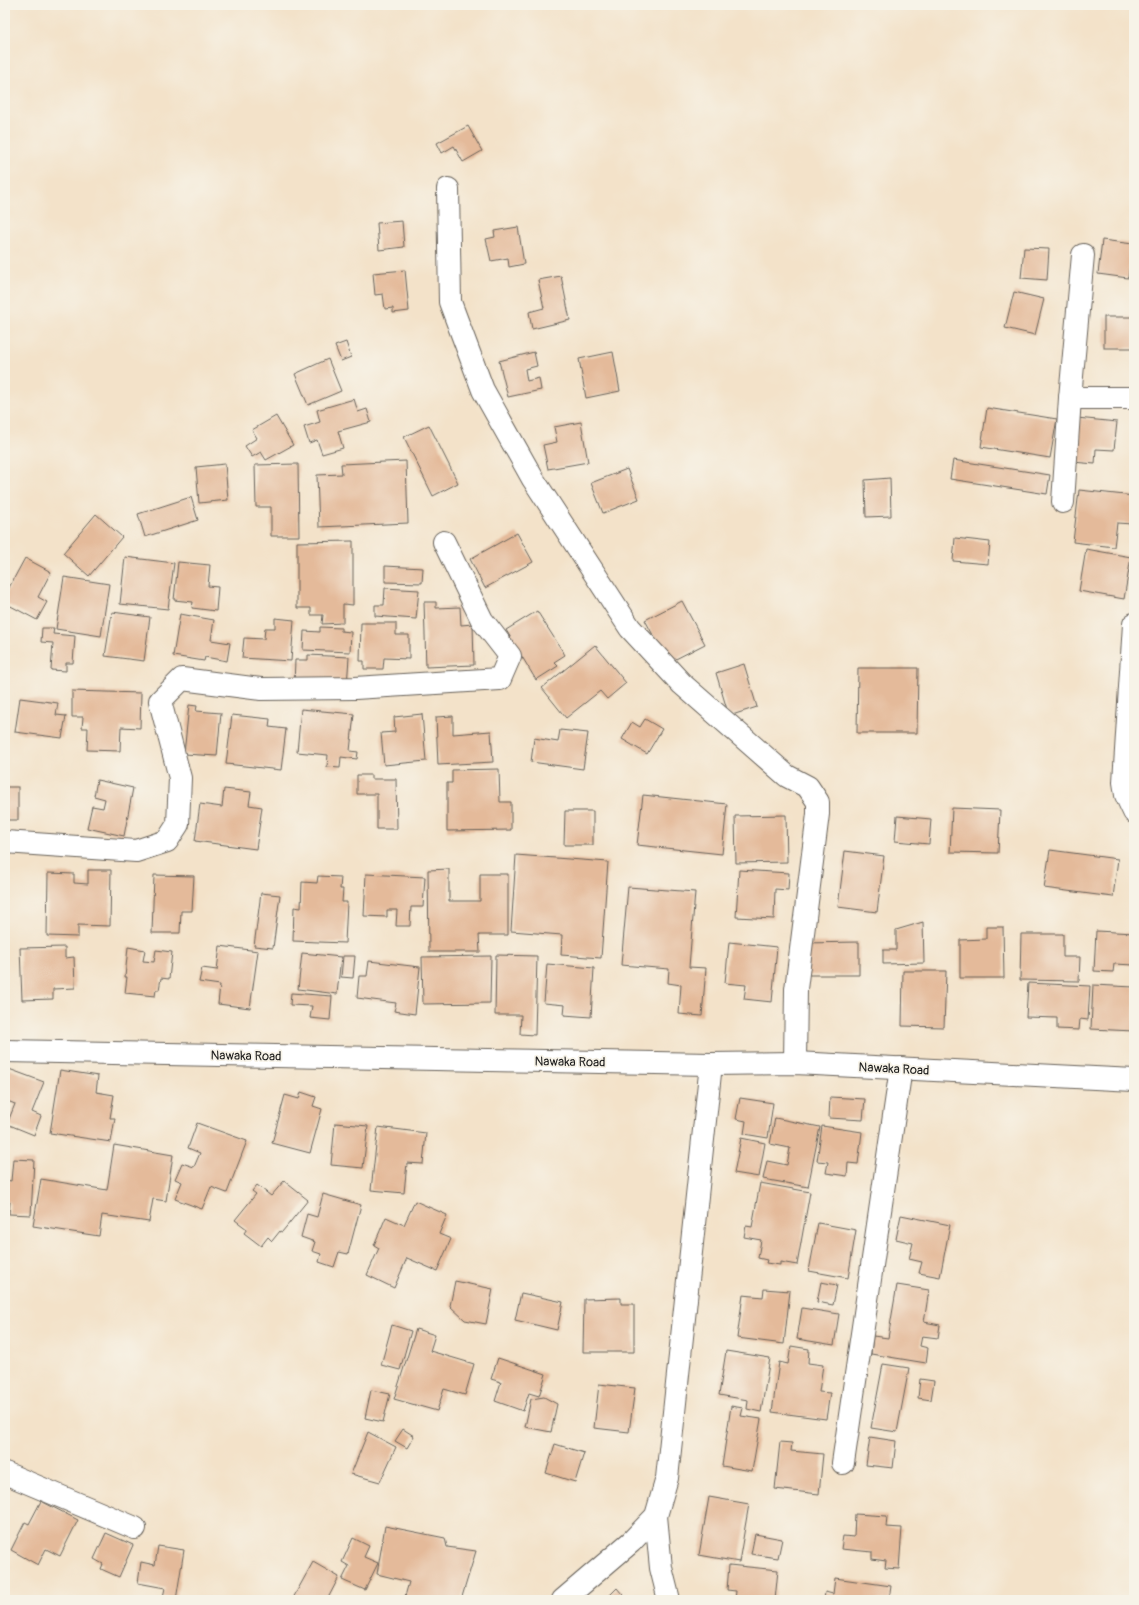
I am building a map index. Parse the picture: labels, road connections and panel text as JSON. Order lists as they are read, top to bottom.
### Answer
{
  "streets": {
    "street": ["Nawaka Road"]
  }
}
